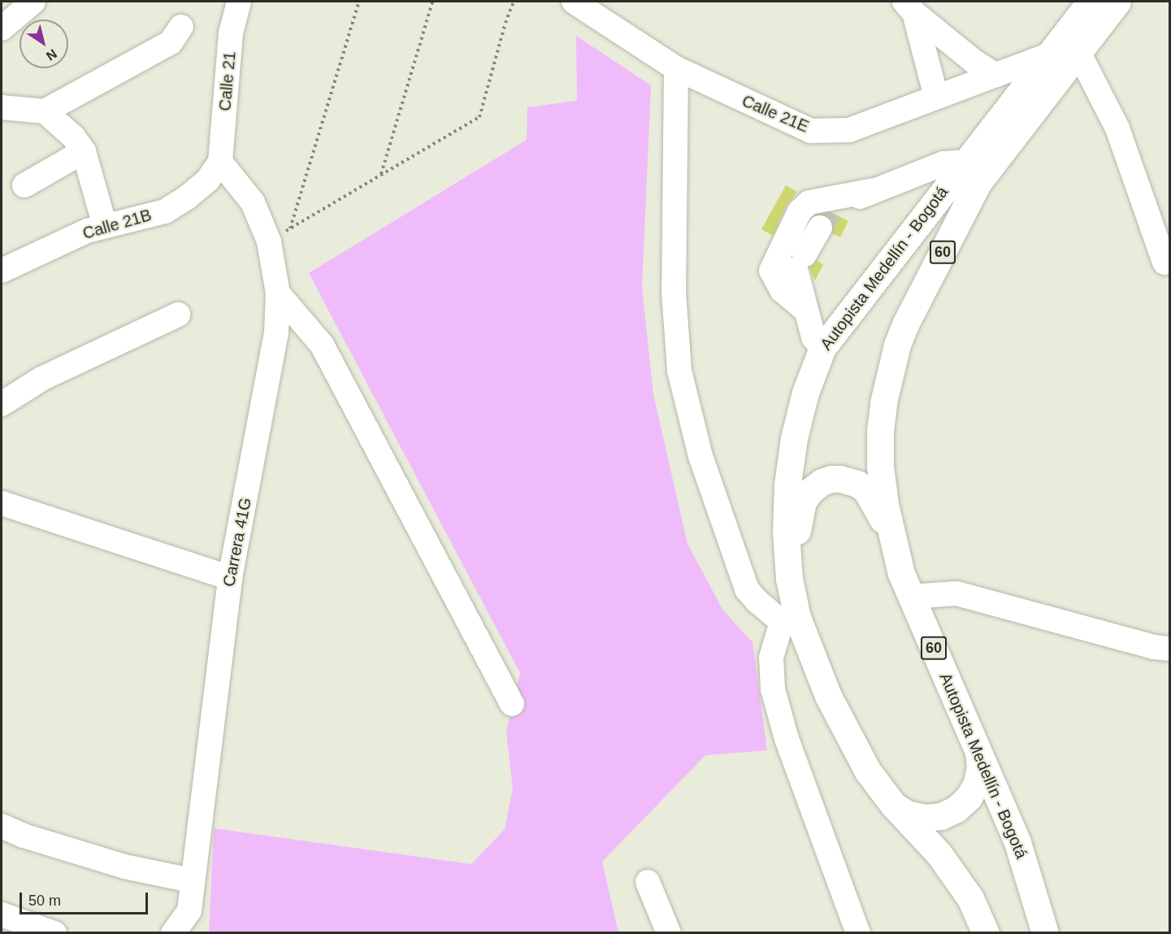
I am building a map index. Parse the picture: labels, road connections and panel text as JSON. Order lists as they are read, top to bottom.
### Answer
{
  "streets": {
    "highway": ["60", "Autopista Medellín - Bogotá"],
    "street": [
      "Calle 21",
      "Calle 21E",
      "Calle 21B",
      "Carrera 41G"
    ]
  },
  "crossings": [
    ["Calle 21", "Calle 21B"],
    ["Calle 21", "Carrera 41G"],
    ["Calle 21E", "Autopista Medellín - Bogotá"],
    ["Calle 21B", "Carrera 41G"]
  ],
  "scale_bar": "50 m",
  "north": "bottom right"
}
